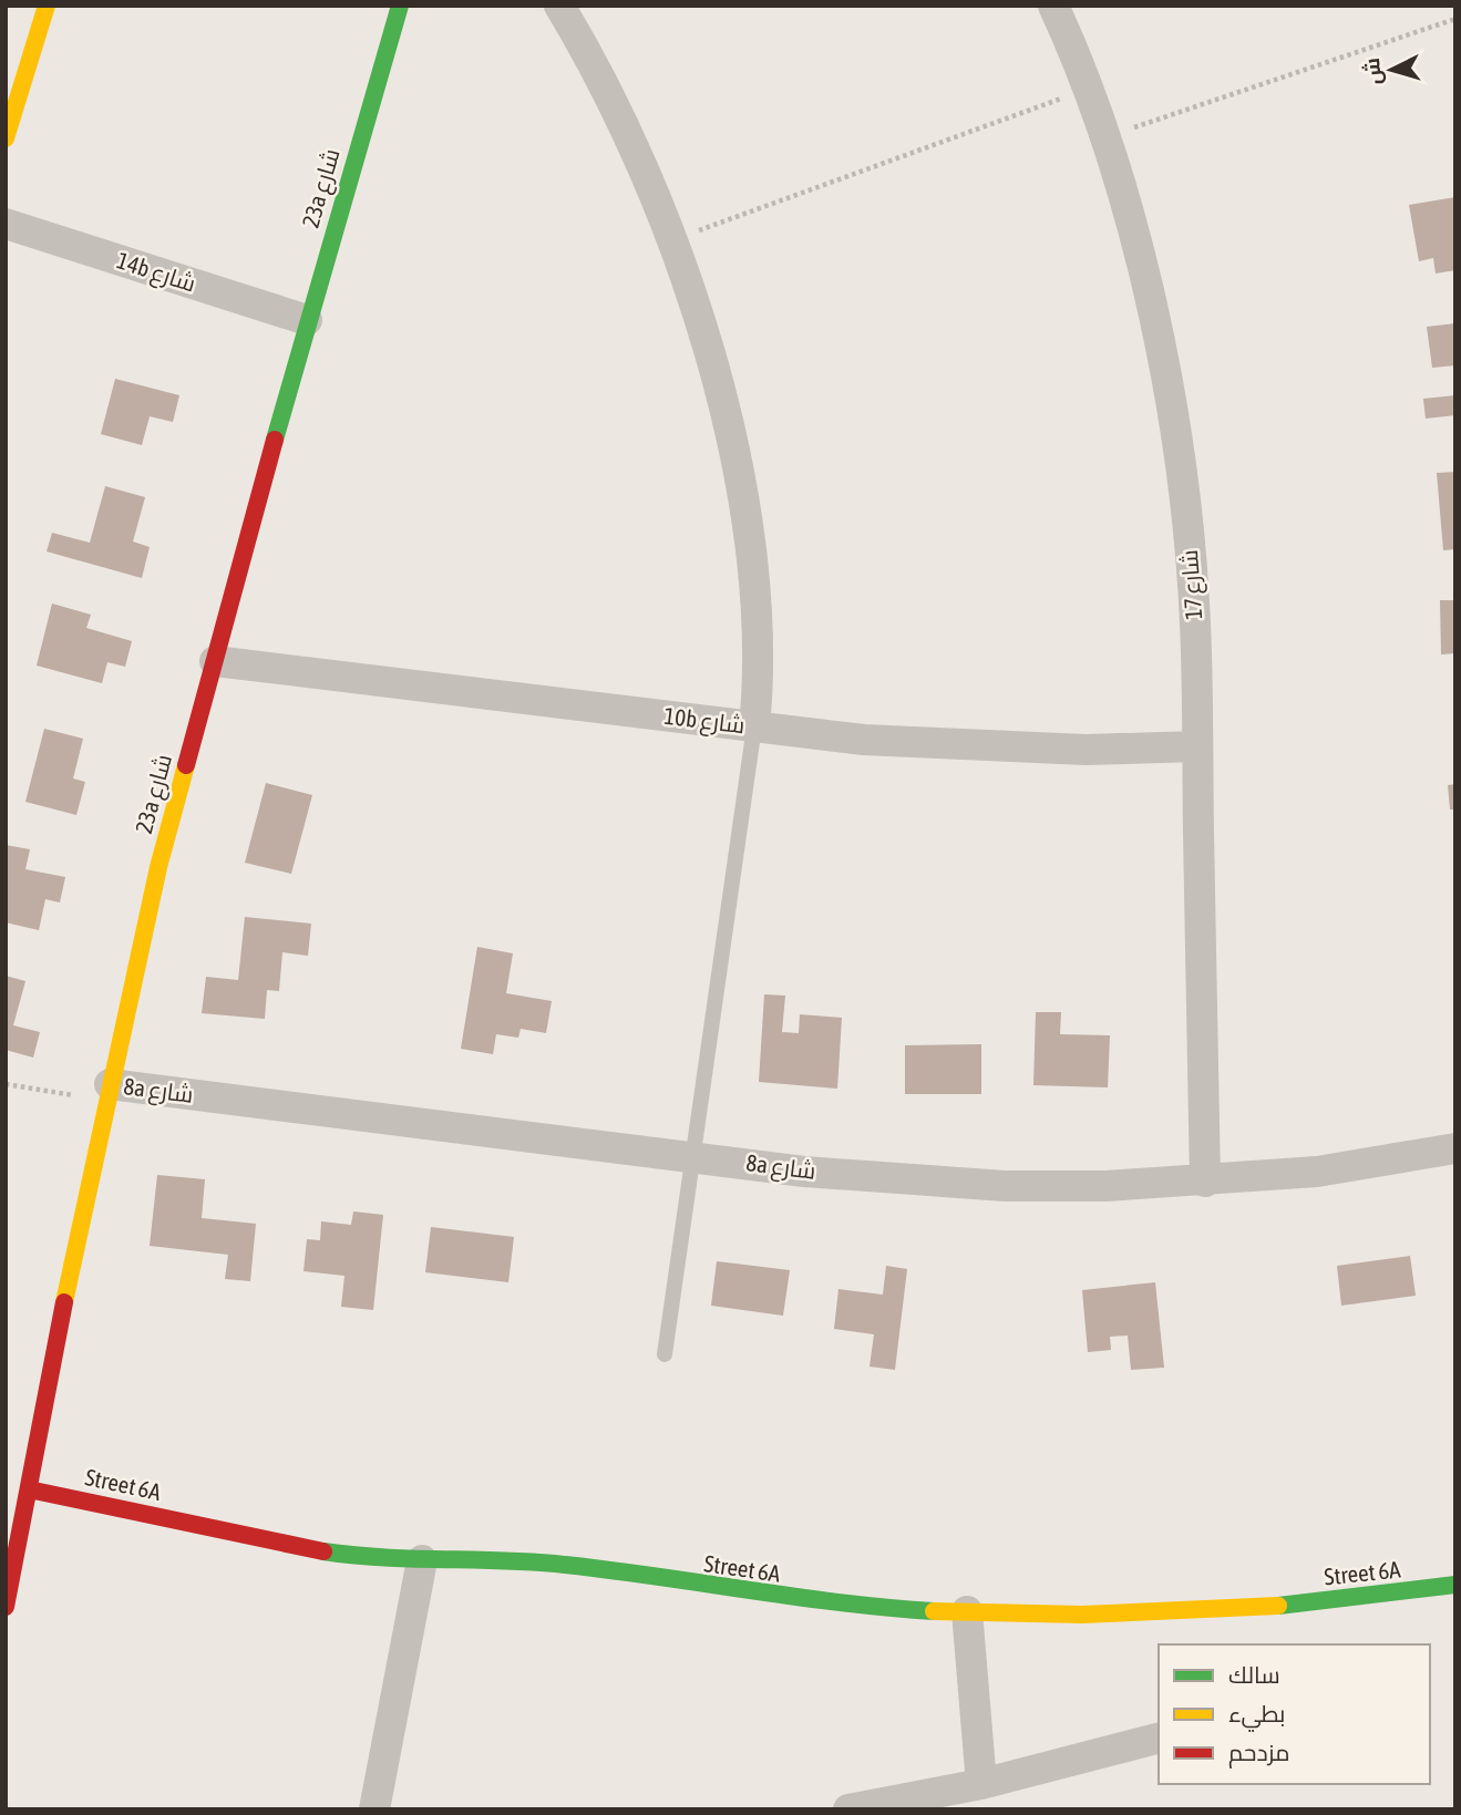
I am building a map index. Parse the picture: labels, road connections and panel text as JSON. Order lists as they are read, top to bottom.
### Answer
{
  "streets": {
    "street": [
      "23a شارع",
      "14b شارع",
      "شارع 17",
      "10b شارع",
      "8a شارع",
      "Street 6A"
    ]
  },
  "crossings": [
    ["23a شارع", "14b شارع"],
    ["23a شارع", "10b شارع"],
    ["23a شارع", "8a شارع"],
    ["23a شارع", "Street 6A"],
    ["شارع 17", "10b شارع"],
    ["شارع 17", "8a شارع"]
  ],
  "legend": ["سالك", "بطيء", "مزدحم"],
  "north": "left"
}
